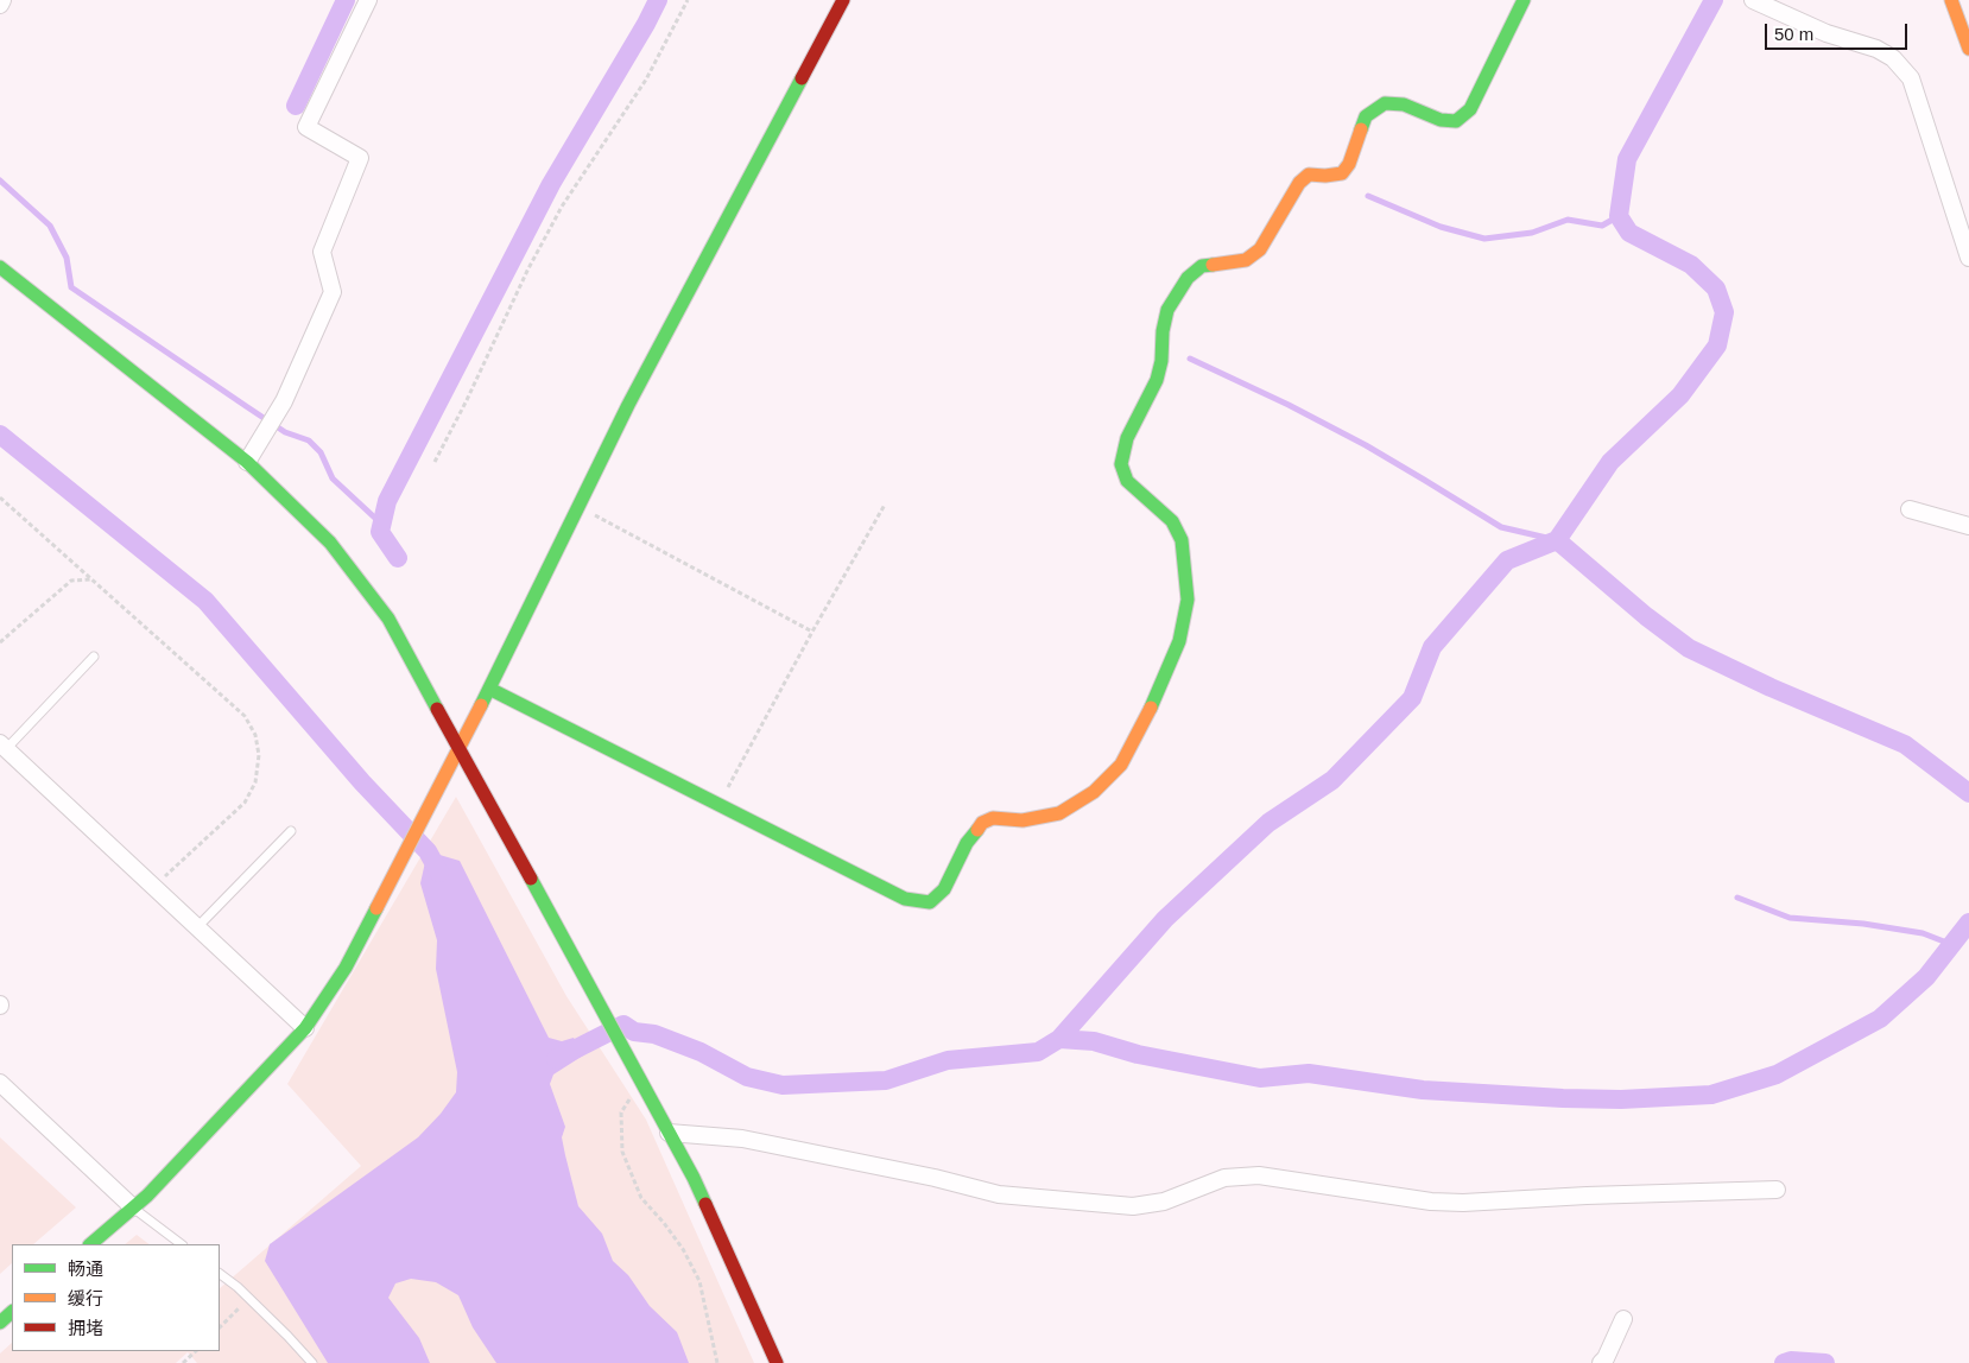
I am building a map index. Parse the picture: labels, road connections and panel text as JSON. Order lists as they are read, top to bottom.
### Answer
{
  "legend": ["畅通", "缓行", "拥堵"],
  "scale_bar": "50 m"
}
